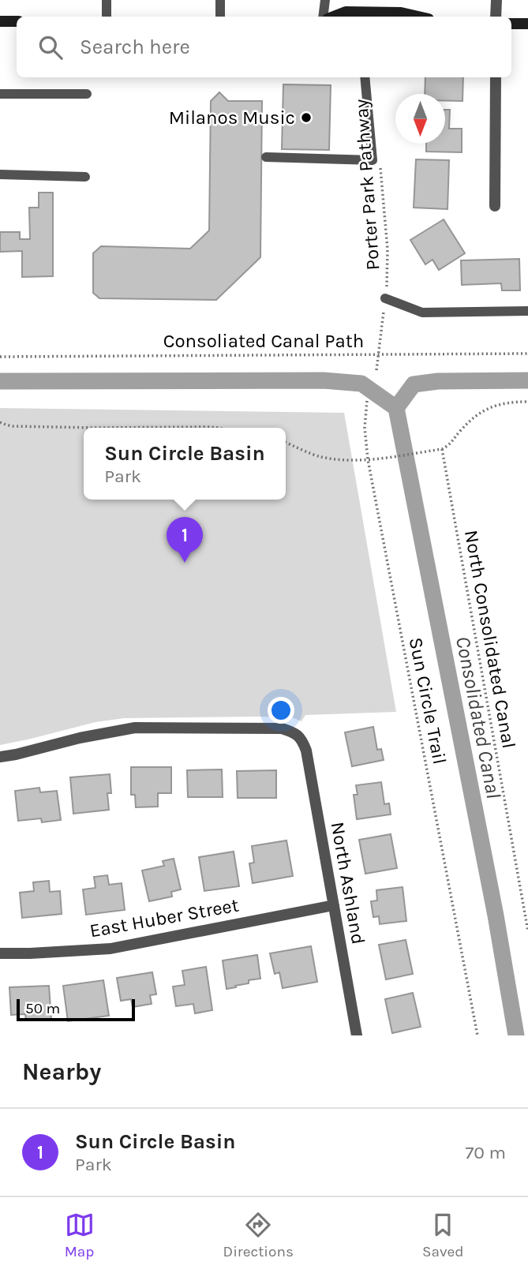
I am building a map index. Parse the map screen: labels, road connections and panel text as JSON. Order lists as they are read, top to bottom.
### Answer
{
  "streets": {
    "street": ["North Ashland", "East Huber Street"],
    "path": [
      "Porter Park Pathway",
      "Consoliated Canal Path",
      "North Consolidated Canal",
      "Sun Circle Trail"
    ]
  },
  "crossings": [
    ["Porter Park Pathway", "Consoliated Canal Path"],
    ["North Ashland", "East Huber Street"]
  ],
  "water": ["Consolidated Canal"],
  "places": ["Milanos Music"],
  "scale_bar": "50 m",
  "north": "bottom",
  "page": {
    "search": "Search here",
    "popup": ["Sun Circle Basin", "Park"],
    "pins": "1",
    "scale": "50 m",
    "heading": "Nearby",
    "list": [
      {
        "mark": "1",
        "name": "Sun Circle Basin",
        "note": "Park",
        "value": "70 m"
      }
    ],
    "nav": ["Map", "Directions", "Saved"]
  }
}
